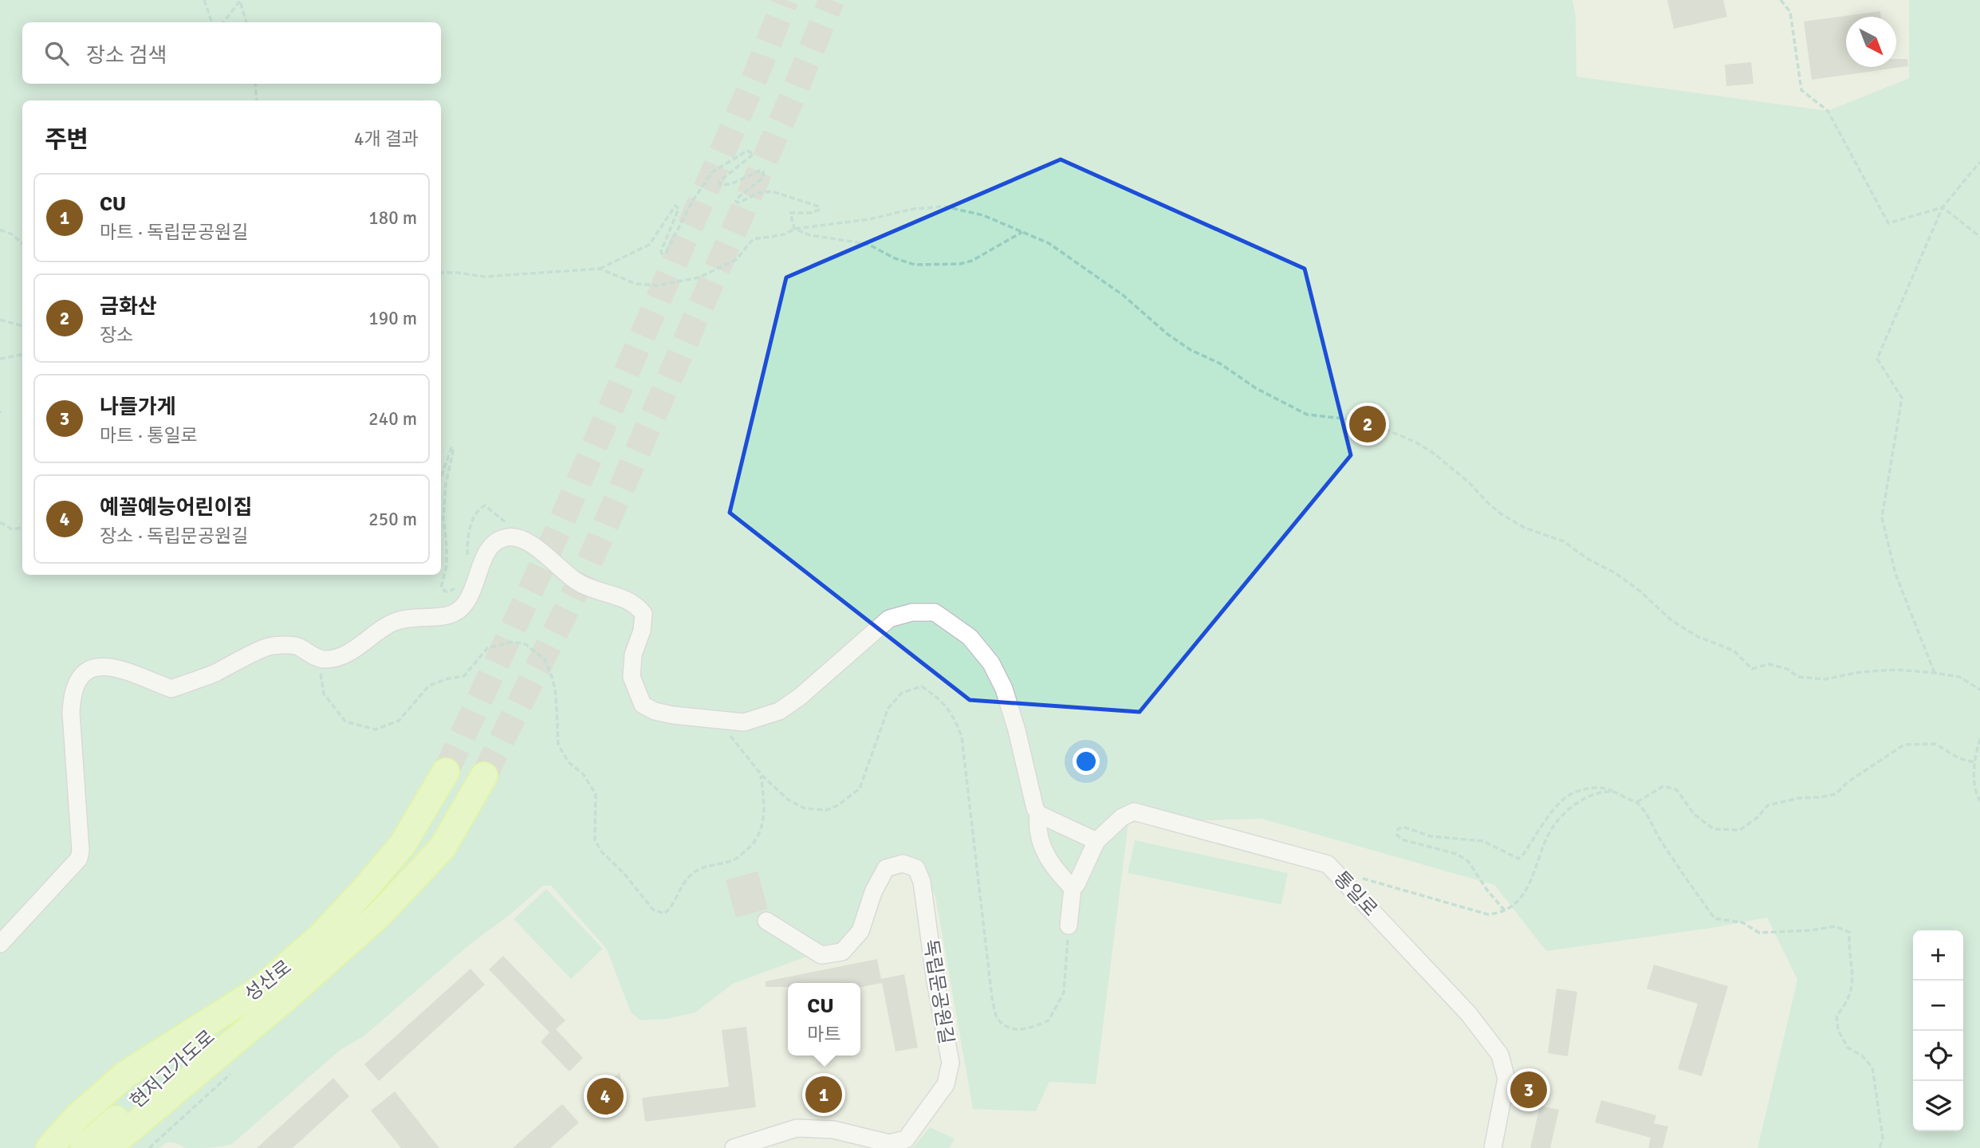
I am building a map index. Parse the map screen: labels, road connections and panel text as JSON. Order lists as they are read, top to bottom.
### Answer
{
  "streets": {
    "main road": ["성산로", "현저고가도로"],
    "street": ["통일로", "독립문공원길"]
  },
  "crossings": [
    ["성산로", "현저고가도로"]
  ],
  "north": "bottom right",
  "page": {
    "search": "장소 검색",
    "heading": ["주변", "4개 결과"],
    "list": [
      {
        "mark": "1",
        "name": "CU",
        "note": "마트 · 독립문공원길",
        "value": "180 m"
      },
      {
        "mark": "2",
        "name": "금화산",
        "note": "장소",
        "value": "190 m"
      },
      {
        "mark": "3",
        "name": "나들가게",
        "note": "마트 · 통일로",
        "value": "240 m"
      },
      {
        "mark": "4",
        "name": "예꼴예능어린이집",
        "note": "장소 · 독립문공원길",
        "value": "250 m"
      }
    ],
    "pins": [
      "2",
      "3",
      "1",
      "4"
    ],
    "map_buttons": ["+", "−"],
    "popup": ["CU", "마트"]
  }
}
